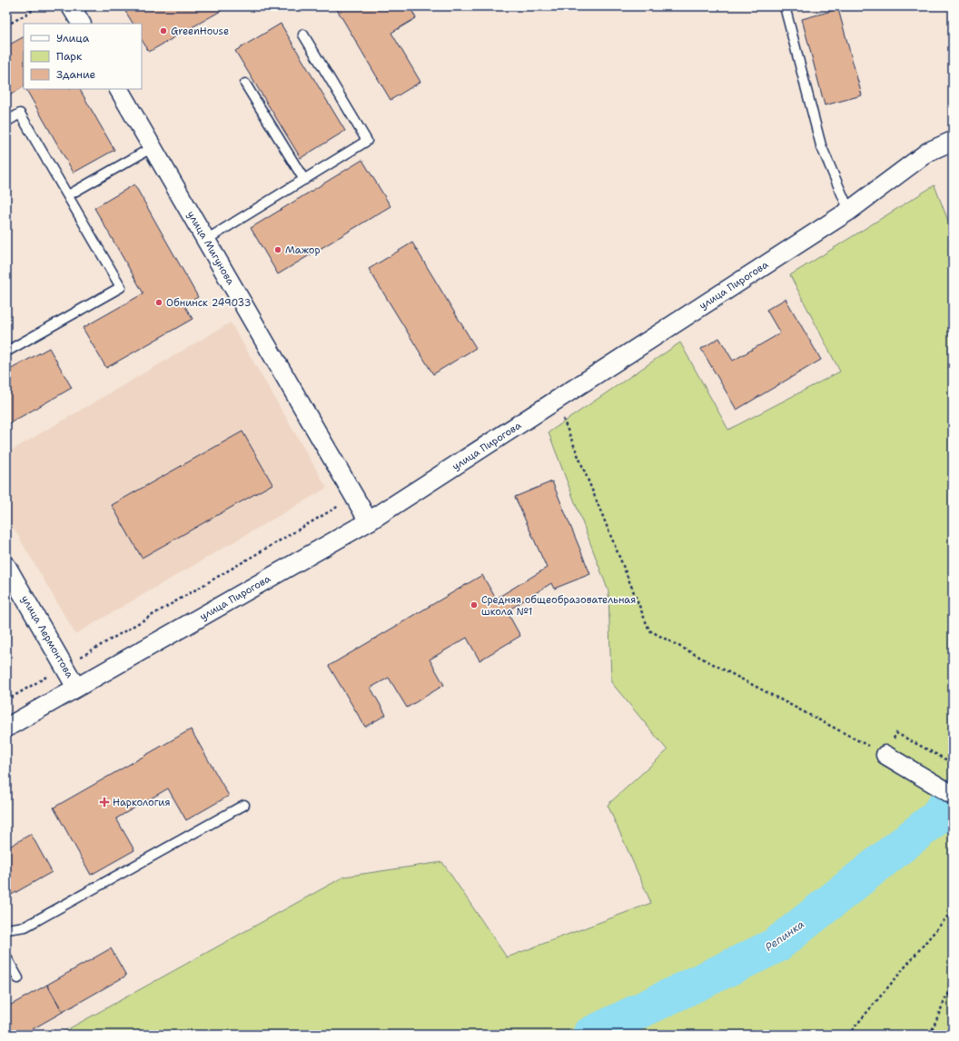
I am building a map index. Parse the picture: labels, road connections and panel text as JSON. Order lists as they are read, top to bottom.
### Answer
{
  "streets": {
    "street": ["улица Мигунова", "улица Пирогова", "улица Лермонтова"]
  },
  "crossings": [
    ["улица Мигунова", "улица Пирогова"],
    ["улица Пирогова", "улица Лермонтова"]
  ],
  "water": ["Репинка"],
  "places": {
    "other": [
      "GreenHouse",
      "Мажор",
      "Обнинск 249033",
      "Средняя общеобразовательная школа №1"
    ],
    "health": ["Наркология"]
  },
  "legend": ["Улица", "Парк", "Здание"]
}
